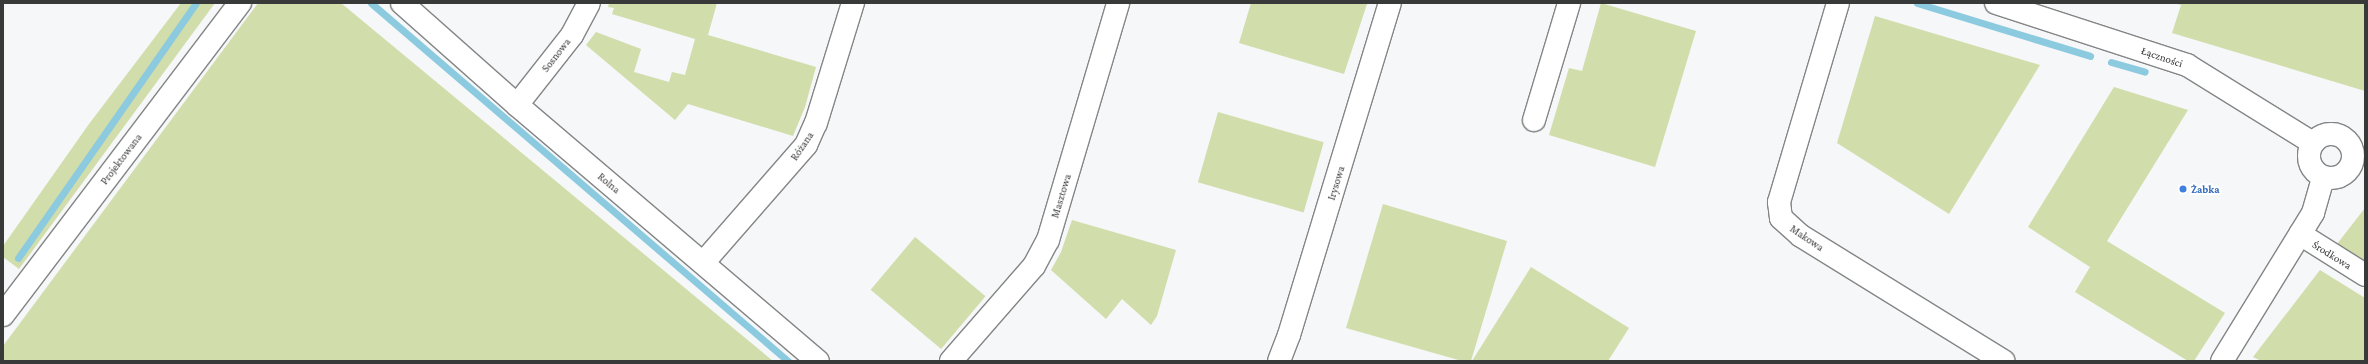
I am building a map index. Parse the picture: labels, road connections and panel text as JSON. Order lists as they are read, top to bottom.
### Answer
{
  "streets": {
    "street": [
      "Sosnowa",
      "Łączności",
      "Różana",
      "Projektowana",
      "Rolna",
      "Irysowa",
      "Masztowa",
      "Makowa",
      "Środkowa"
    ]
  },
  "crossings": [
    ["Sosnowa", "Rolna"],
    ["Różana", "Rolna"]
  ],
  "places": ["Żabka"]
}
